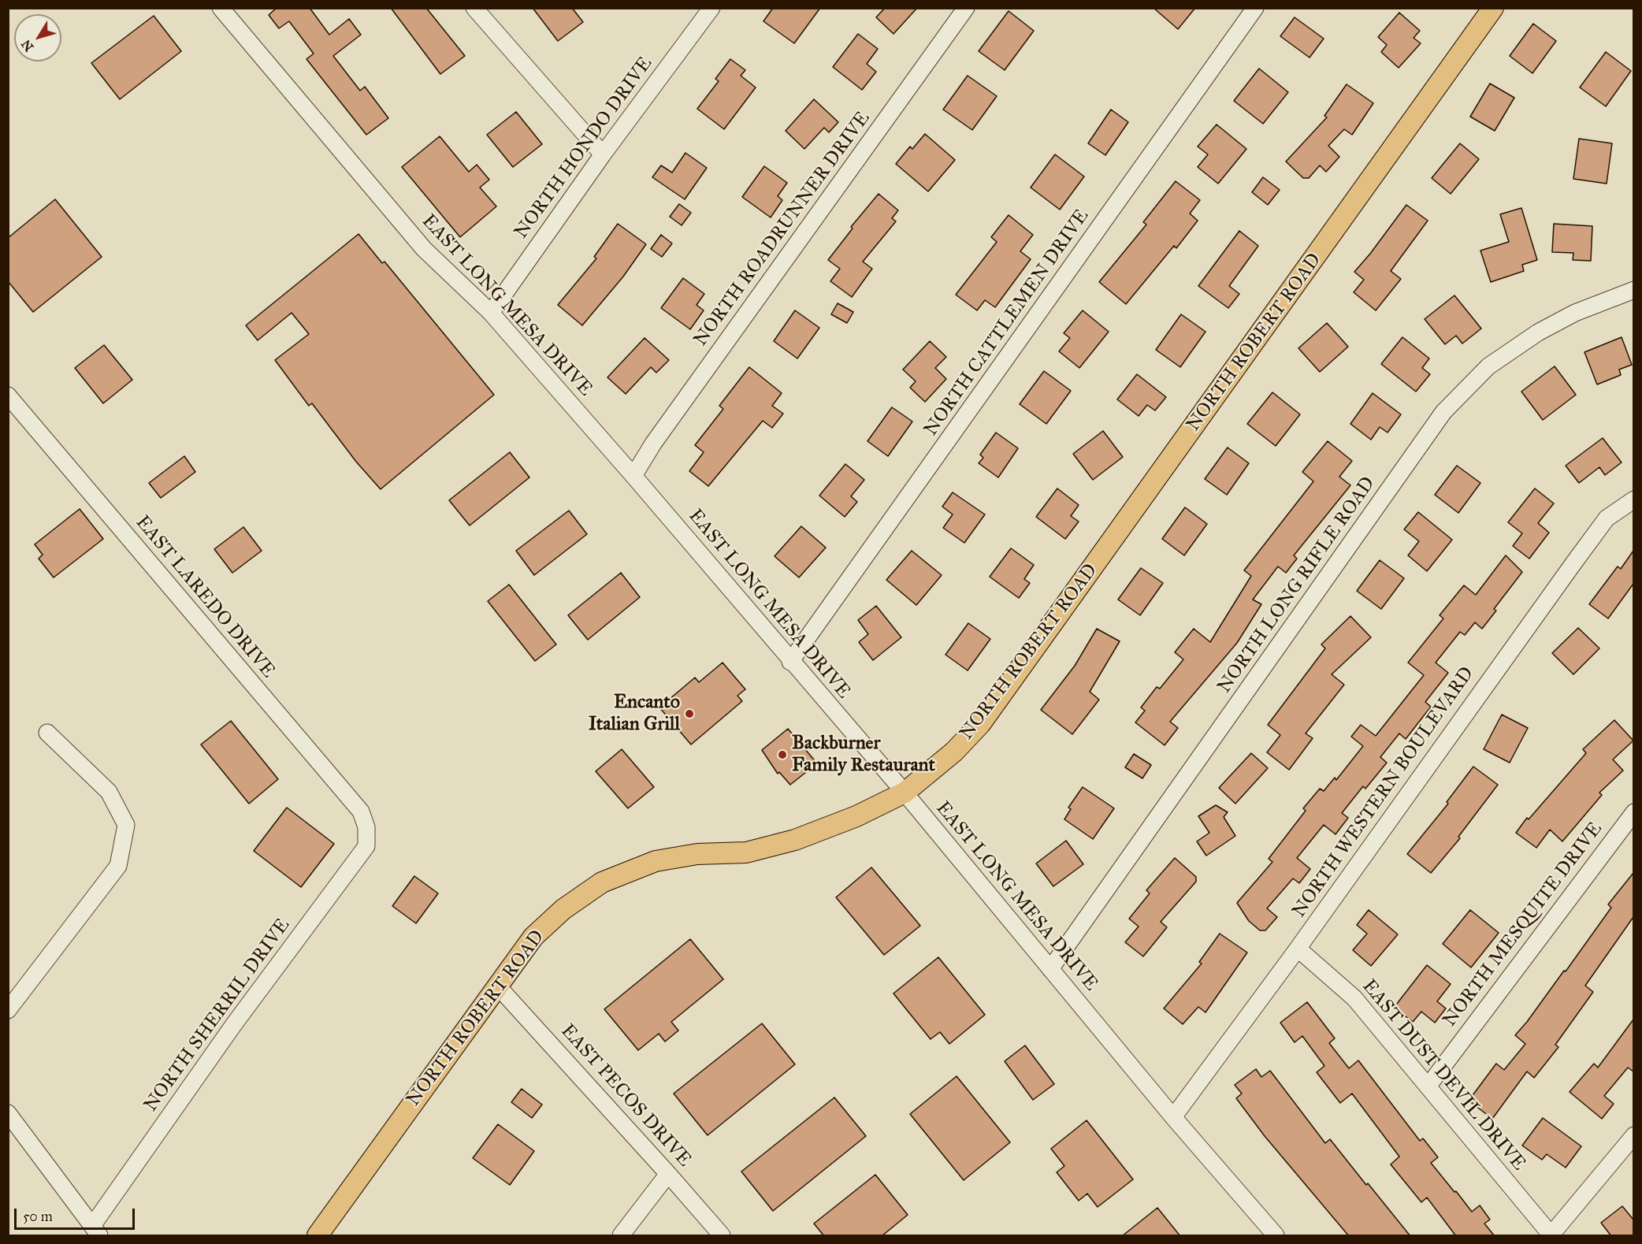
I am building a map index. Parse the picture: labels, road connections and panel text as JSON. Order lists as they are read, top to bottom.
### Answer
{
  "streets": {
    "main road": ["NORTH ROBERT ROAD"],
    "street": [
      "NORTH HONDO DRIVE",
      "NORTH ROADRUNNER DRIVE",
      "EAST LONG MESA DRIVE",
      "NORTH CATTLEMEN DRIVE",
      "NORTH LONG RIFLE ROAD",
      "EAST LAREDO DRIVE",
      "NORTH WESTERN BOULEVARD",
      "NORTH MESQUITE DRIVE",
      "NORTH SHERRIL DRIVE",
      "EAST DUST DEVIL DRIVE",
      "EAST PECOS DRIVE"
    ]
  },
  "crossings": [
    ["NORTH HONDO DRIVE", "EAST LONG MESA DRIVE"],
    ["NORTH ROADRUNNER DRIVE", "EAST LONG MESA DRIVE"],
    ["EAST LONG MESA DRIVE", "NORTH CATTLEMEN DRIVE"],
    ["EAST LONG MESA DRIVE", "NORTH ROBERT ROAD"],
    ["EAST LONG MESA DRIVE", "NORTH LONG RIFLE ROAD"],
    ["EAST LONG MESA DRIVE", "NORTH WESTERN BOULEVARD"],
    ["NORTH ROBERT ROAD", "EAST PECOS DRIVE"],
    ["EAST LAREDO DRIVE", "NORTH SHERRIL DRIVE"],
    ["NORTH WESTERN BOULEVARD", "EAST DUST DEVIL DRIVE"],
    ["NORTH MESQUITE DRIVE", "EAST DUST DEVIL DRIVE"]
  ],
  "places": ["Encanto Italian Grill", "Backburner Family Restaurant"],
  "scale_bar": "50 m",
  "north": "bottom left"
}
